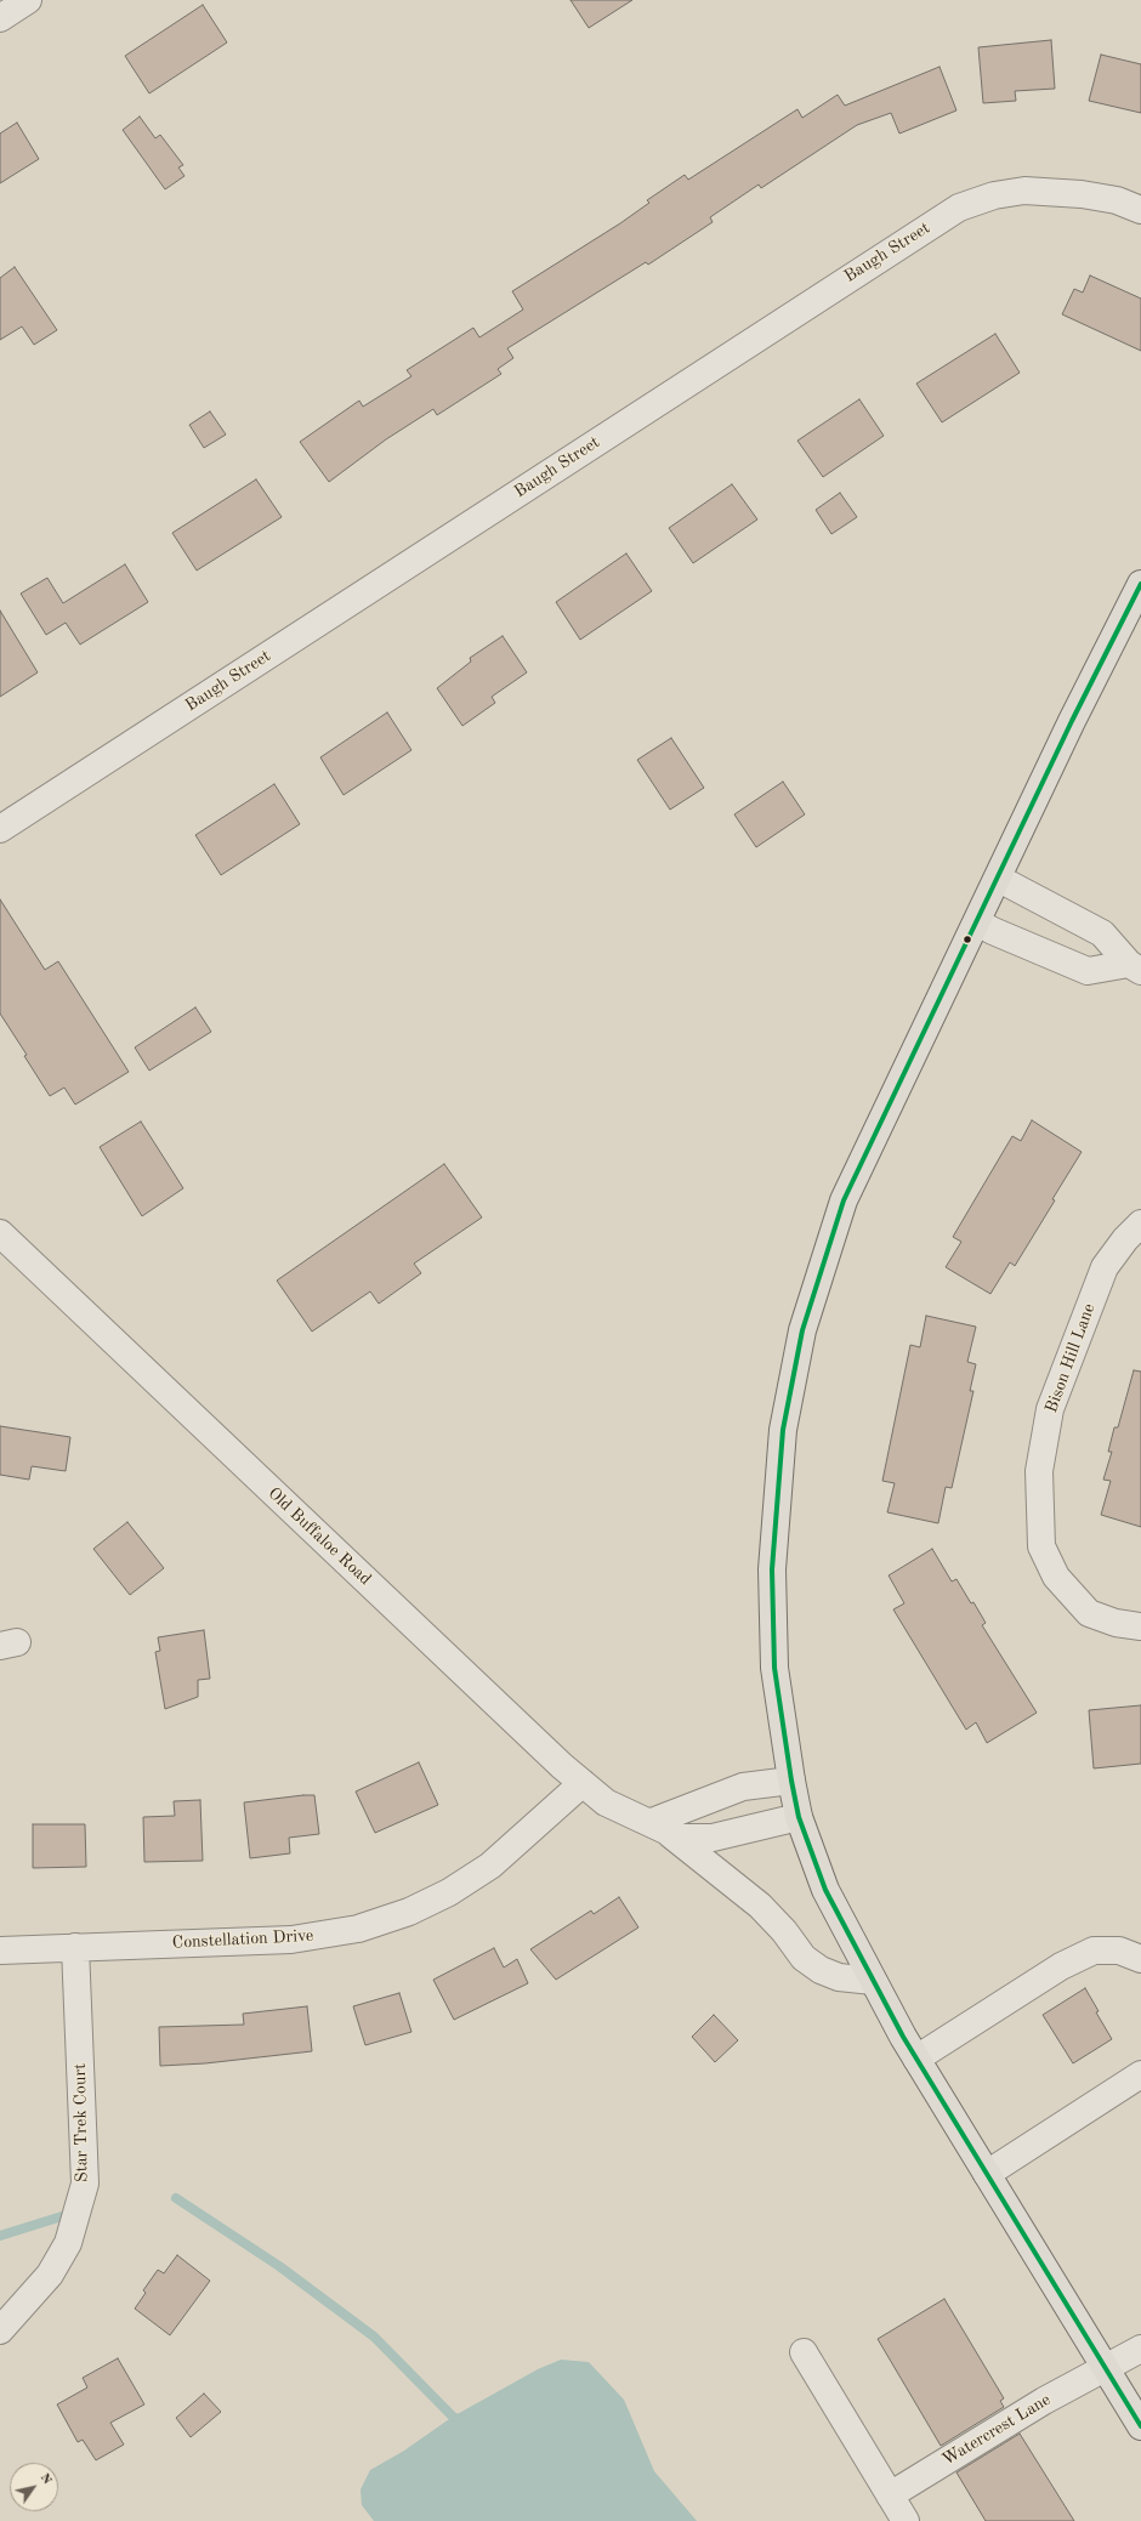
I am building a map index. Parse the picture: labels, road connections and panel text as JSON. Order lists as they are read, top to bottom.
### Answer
{
  "streets": {
    "street": [
      "Baugh Street",
      "Bison Hill Lane",
      "Old Buffaloe Road",
      "Constellation Drive",
      "Star Trek Court",
      "Watercrest Lane"
    ]
  },
  "crossings": [
    ["Old Buffaloe Road", "Constellation Drive"],
    ["Constellation Drive", "Star Trek Court"]
  ],
  "north": "top right"
}
